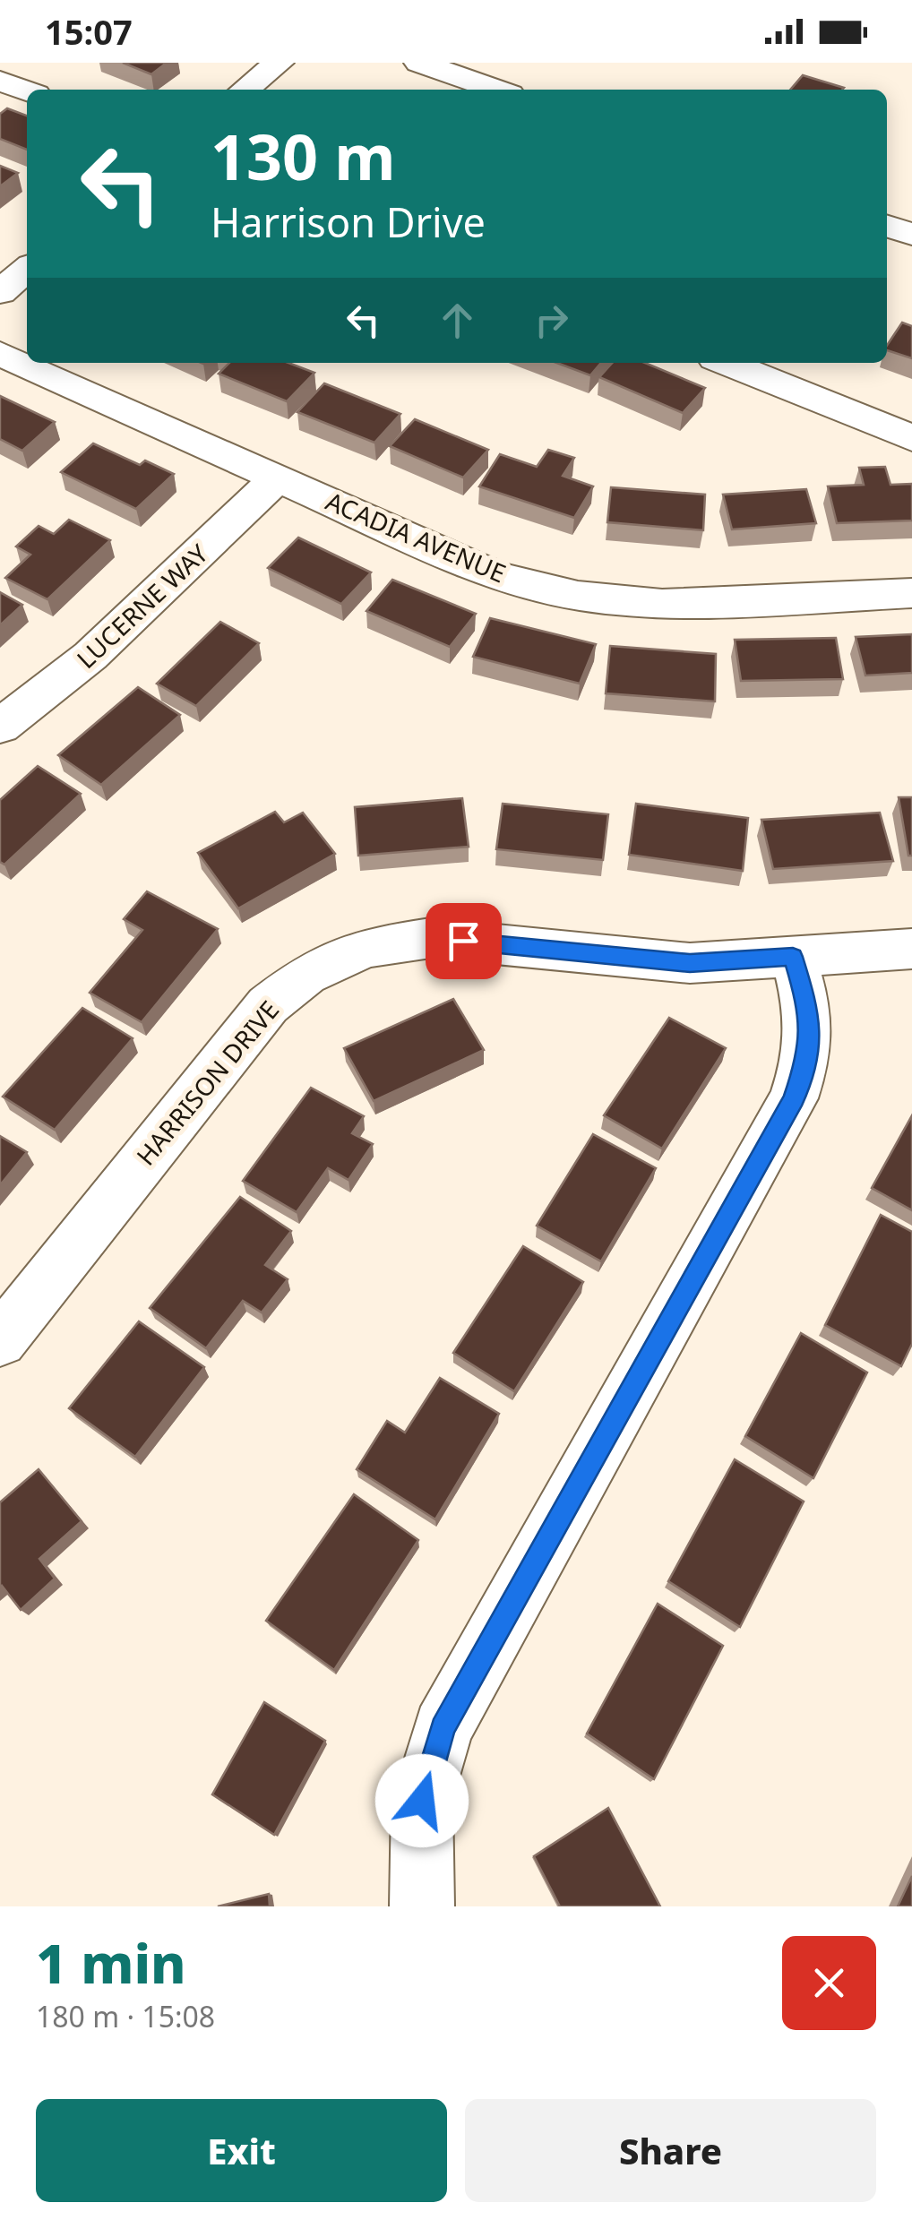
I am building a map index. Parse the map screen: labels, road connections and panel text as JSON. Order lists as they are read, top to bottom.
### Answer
{
  "streets": {
    "street": ["ACADIA AVENUE", "LUCERNE WAY", "HARRISON DRIVE"]
  },
  "crossings": [
    ["ACADIA AVENUE", "LUCERNE WAY"]
  ],
  "page": {
    "status": "15:07",
    "turn": ["130 m", "Harrison Drive"],
    "heading": ["1 min", "180 m · 15:08"],
    "buttons": ["Exit", "Share"]
  }
}
